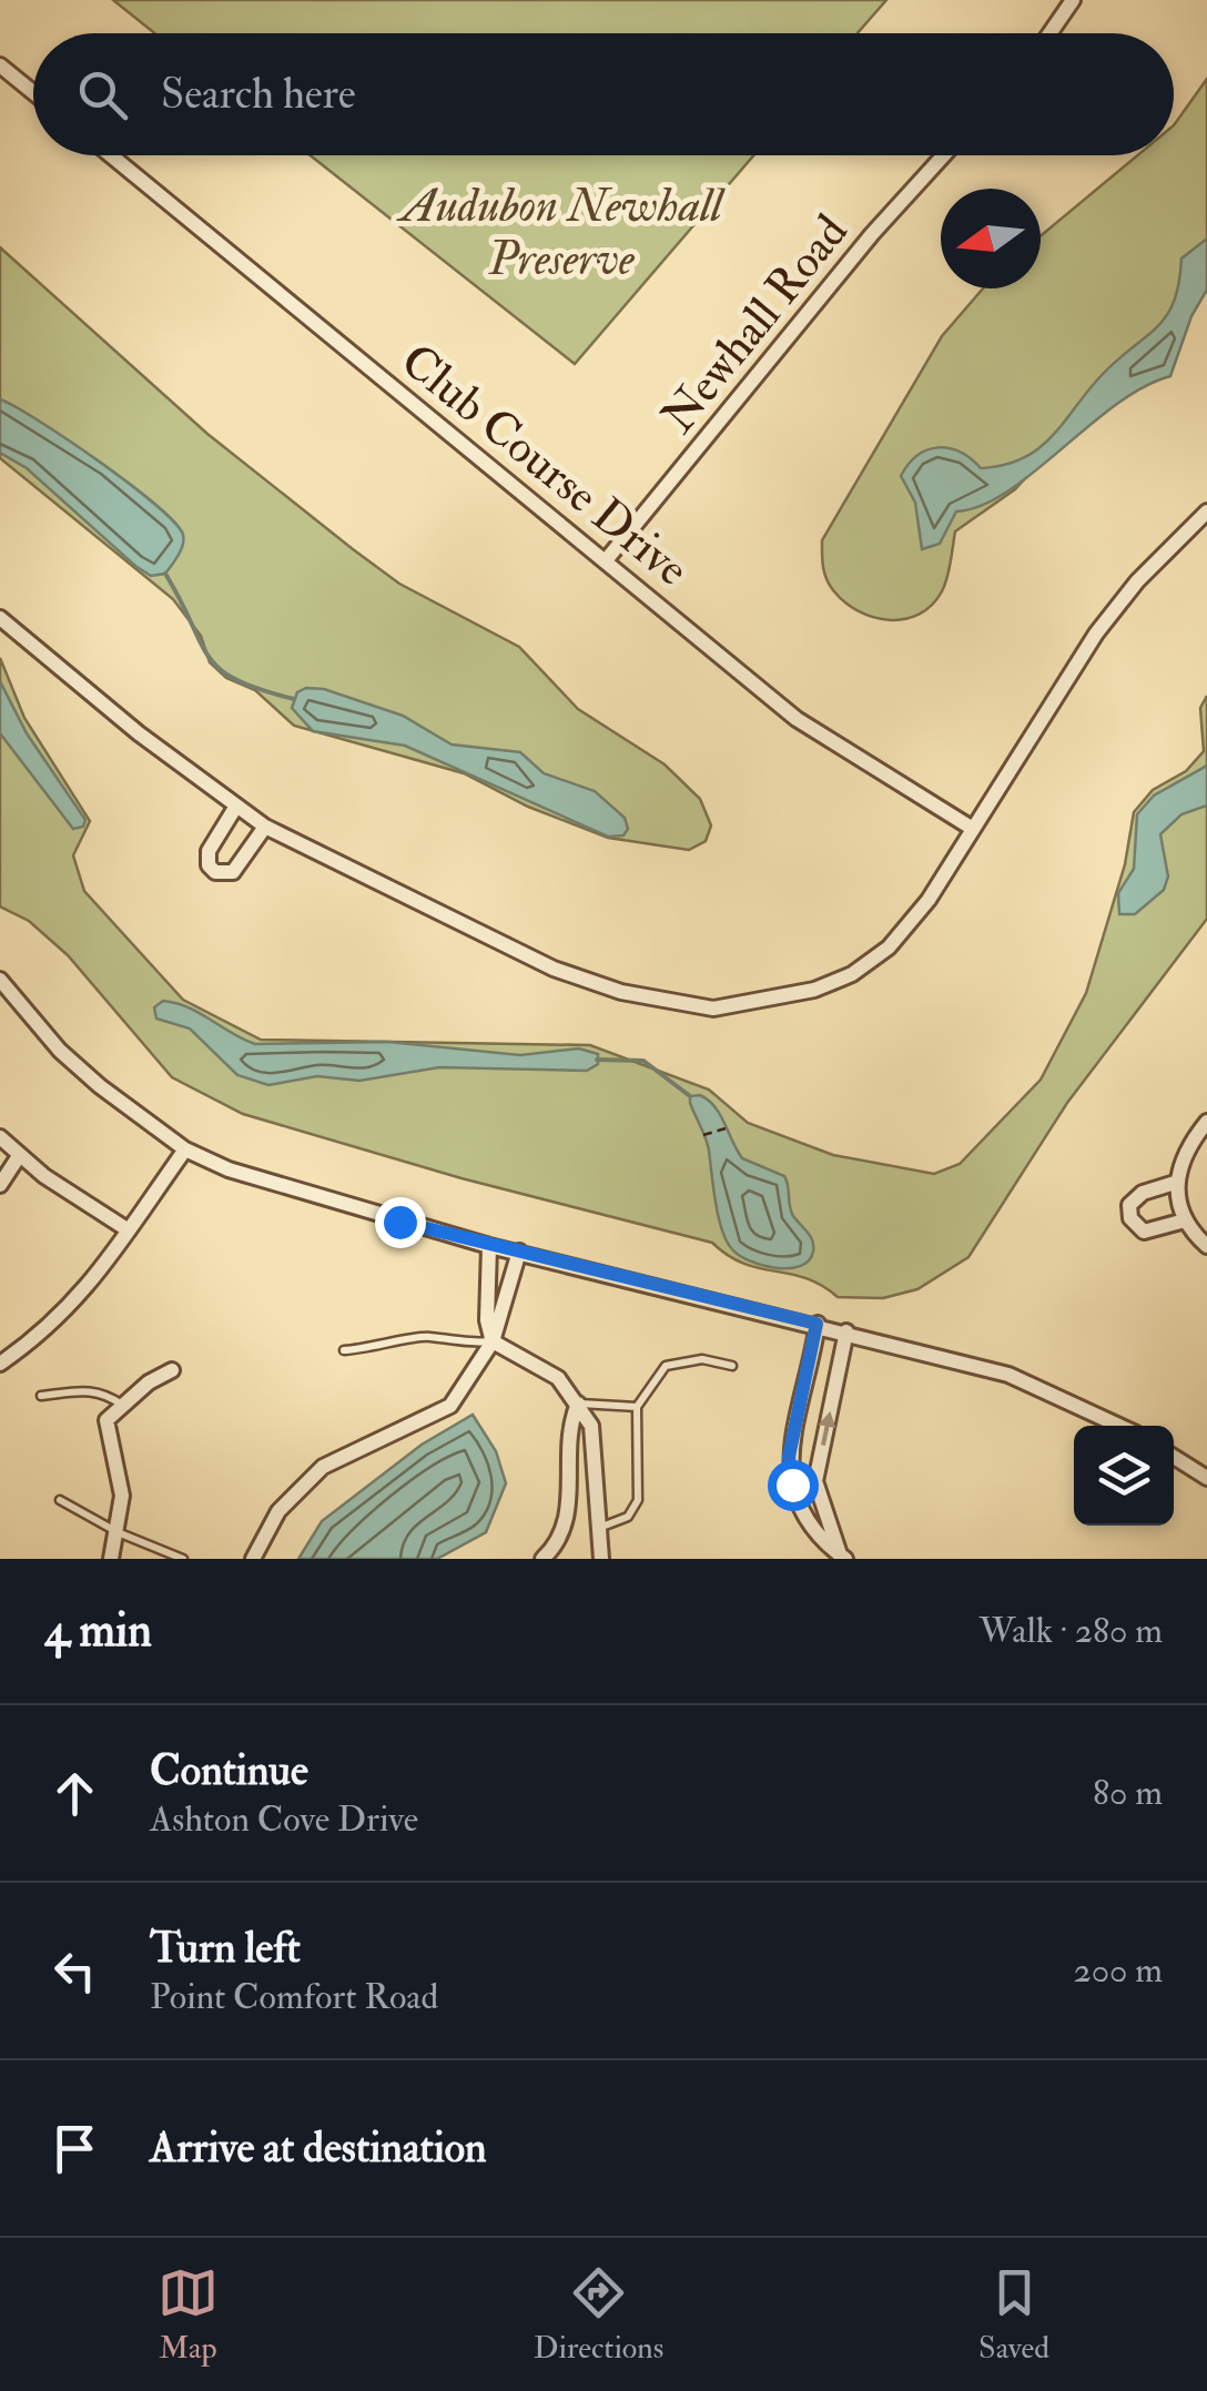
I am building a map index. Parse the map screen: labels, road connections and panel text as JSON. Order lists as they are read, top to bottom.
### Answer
{
  "streets": {
    "street": ["Newhall Road", "Club Course Drive"]
  },
  "crossings": [
    ["Newhall Road", "Club Course Drive"]
  ],
  "parks": ["Audubon Newhall Preserve"],
  "north": "left",
  "page": {
    "search": "Search here",
    "heading": ["4 min", "Walk · 280 m"],
    "list": [
      ["Continue", "Ashton Cove Drive", "80 m"],
      ["Turn left", "Point Comfort Road", "200 m"],
      "Arrive at destination"
    ],
    "nav": ["Map", "Directions", "Saved"]
  }
}
